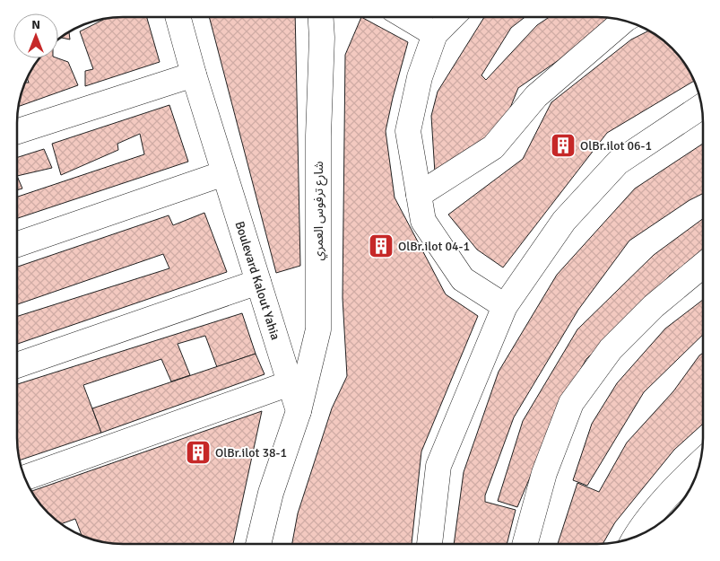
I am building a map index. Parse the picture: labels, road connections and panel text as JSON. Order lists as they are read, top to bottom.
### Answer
{
  "streets": {
    "street": ["شارع ترفوس العمري", "Boulevard Kalout Yahia"]
  },
  "crossings": [
    ["شارع ترفوس العمري", "Boulevard Kalout Yahia"]
  ],
  "places": {
    "building": ["OlBr.ilot 06-1", "OlBr.ilot 04-1", "OlBr.ilot 38-1"]
  },
  "north": "top"
}
